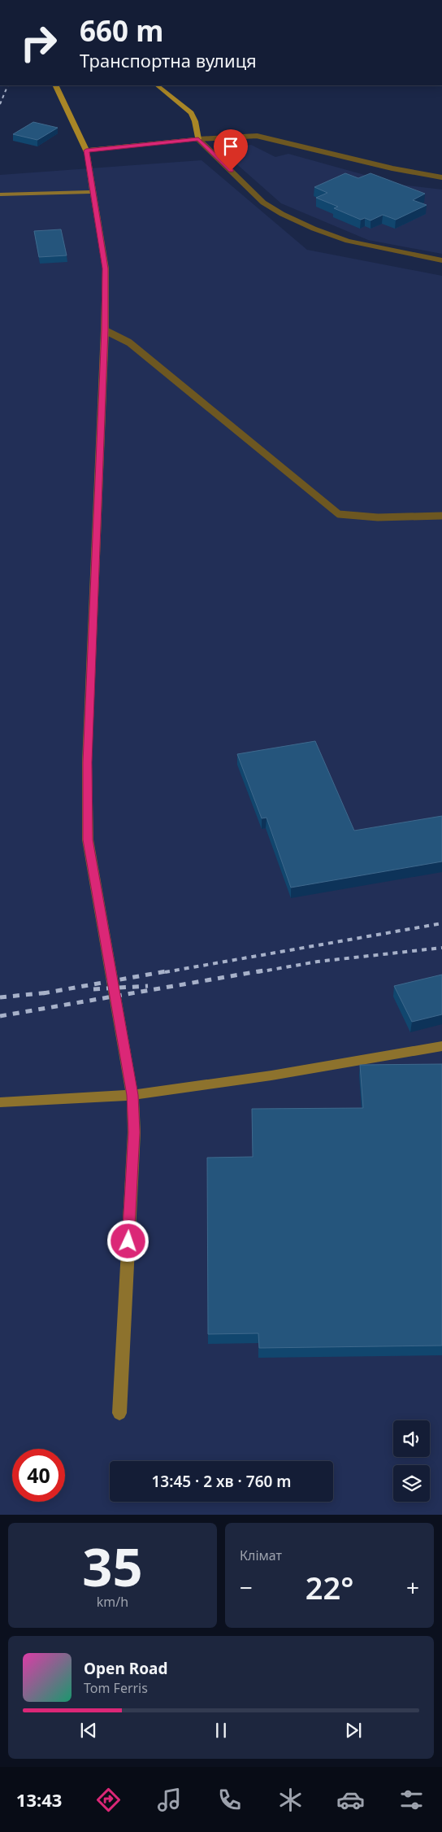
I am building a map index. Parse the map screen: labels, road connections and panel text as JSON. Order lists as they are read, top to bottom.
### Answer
{
  "page": {
    "turn": ["660 m", "Транспортна вулиця"],
    "limit": "40",
    "trip": "13:45 · 2 хв · 760 m",
    "tile": [
      ["35", "km/h"],
      "Клімат"
    ],
    "heat": ["−", "22°", "+"],
    "song": ["Open Road", "Tom Ferris"],
    "tabs": "13:43"
  }
}
